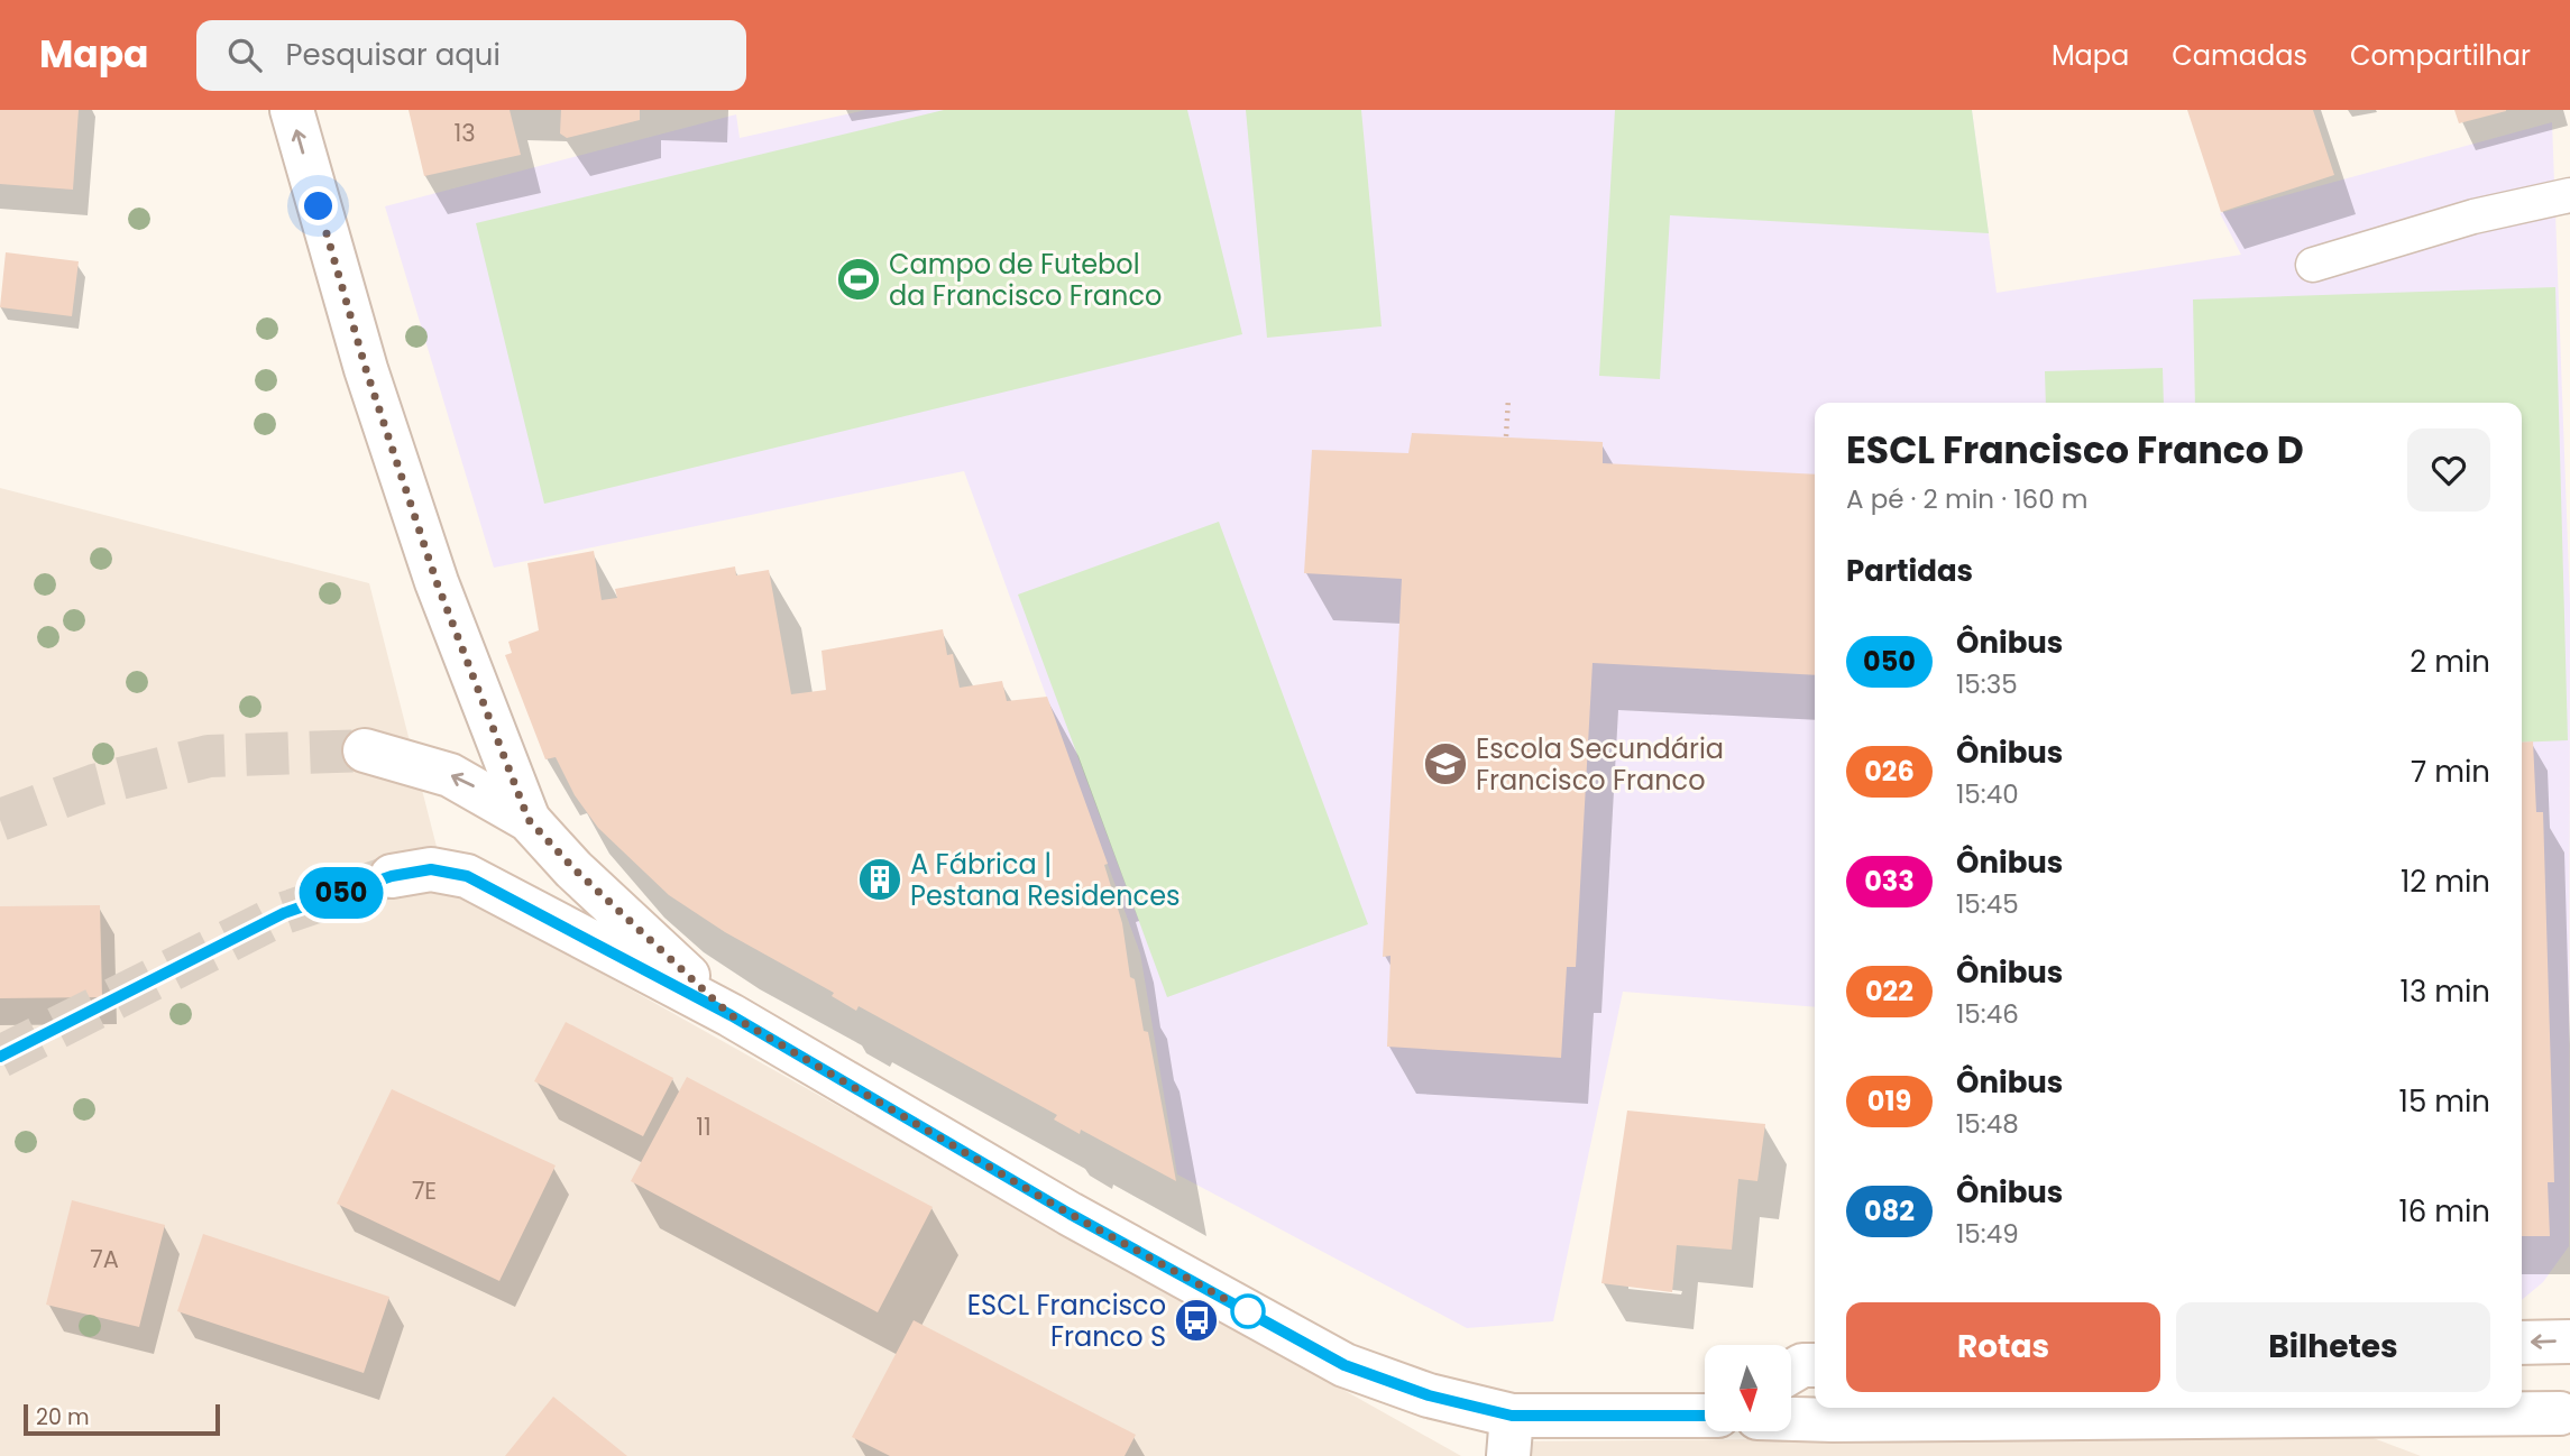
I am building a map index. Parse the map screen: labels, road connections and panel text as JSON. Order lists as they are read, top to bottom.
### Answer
{
  "places": {
    "sports": ["Campo de Futebol da Francisco Franco"],
    "school or university": ["Escola Secundária Francisco Franco"],
    "building": ["A Fábrica | Pestana Residences"],
    "bus stop": ["ESCL Francisco Franco S"]
  },
  "lines": ["bus line 050"],
  "house_numbers": [
    "13",
    "11",
    "7E",
    "7A"
  ],
  "scale_bar": "20 m",
  "north": "bottom",
  "page": {
    "header": "Mapa",
    "search": "Pesquisar aqui",
    "nav": ["Mapa", "Camadas", "Compartilhar"],
    "on_map": "050",
    "heading": [
      ["ESCL Francisco Franco D", "A pé · 2 min · 160 m"],
      "Partidas"
    ],
    "list": [
      {
        "mark": "050",
        "name": "Ônibus",
        "note": "15:35",
        "value": "2 min"
      },
      {
        "mark": "026",
        "name": "Ônibus",
        "note": "15:40",
        "value": "7 min"
      },
      {
        "mark": "033",
        "name": "Ônibus",
        "note": "15:45",
        "value": "12 min"
      },
      {
        "mark": "022",
        "name": "Ônibus",
        "note": "15:46",
        "value": "13 min"
      },
      {
        "mark": "019",
        "name": "Ônibus",
        "note": "15:48",
        "value": "15 min"
      },
      {
        "mark": "082",
        "name": "Ônibus",
        "note": "15:49",
        "value": "16 min"
      }
    ],
    "buttons": ["Rotas", "Bilhetes"],
    "scale": "20 m"
  }
}
